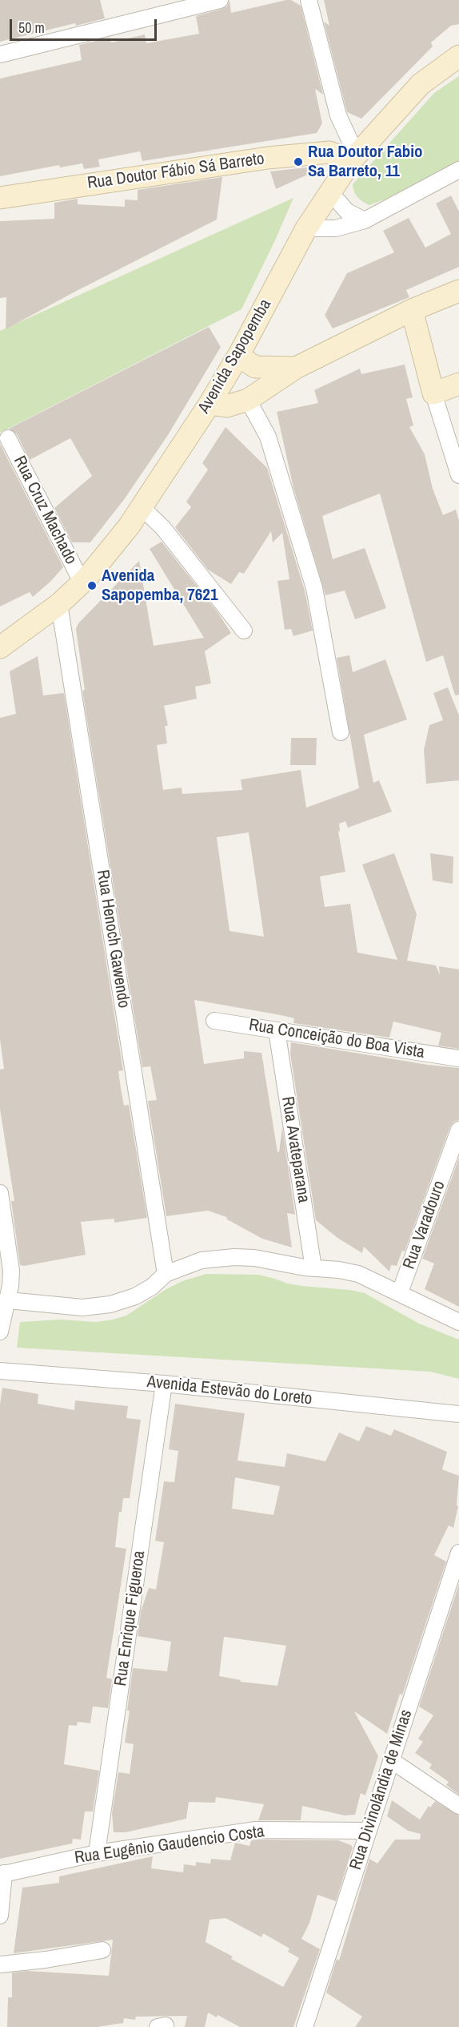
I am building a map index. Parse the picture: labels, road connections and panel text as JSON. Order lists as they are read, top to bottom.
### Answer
{
  "streets": {
    "main road": ["Rua Doutor Fábio Sá Barreto", "Avenida Sapopemba"],
    "street": [
      "Rua Cruz Machado",
      "Rua Henoch Gawendo",
      "Rua Conceição do Boa Vista",
      "Rua Avateparana",
      "Rua Varadouro",
      "Avenida Estevão do Loreto",
      "Rua Enrique Figueroa",
      "Rua Divinolândia de Minas",
      "Rua Eugênio Gaudencio Costa"
    ]
  },
  "crossings": [
    ["Rua Doutor Fábio Sá Barreto", "Avenida Sapopemba"],
    ["Avenida Sapopemba", "Rua Cruz Machado"],
    ["Avenida Sapopemba", "Rua Henoch Gawendo"],
    ["Rua Conceição do Boa Vista", "Rua Avateparana"],
    ["Avenida Estevão do Loreto", "Rua Enrique Figueroa"],
    ["Rua Enrique Figueroa", "Rua Eugênio Gaudencio Costa"],
    ["Rua Divinolândia de Minas", "Rua Eugênio Gaudencio Costa"]
  ],
  "places": ["Rua Doutor Fabio Sa Barreto, 11", "Avenida Sapopemba, 7621"],
  "scale_bar": "50 m"
}
